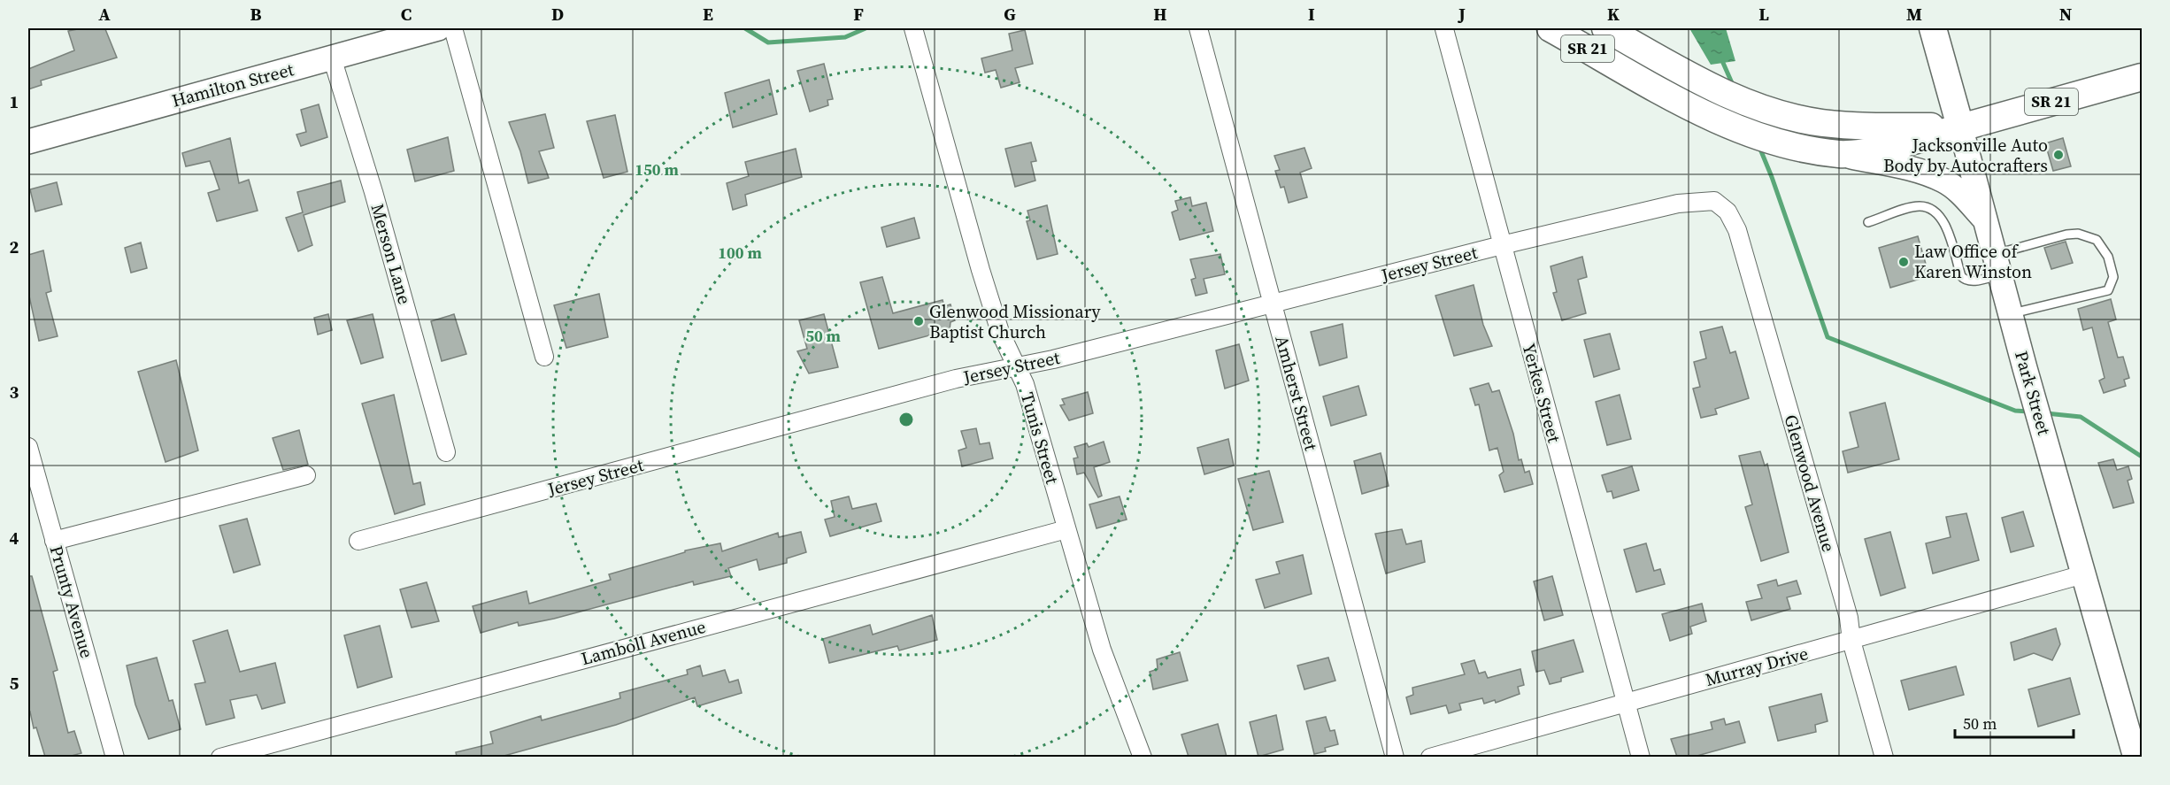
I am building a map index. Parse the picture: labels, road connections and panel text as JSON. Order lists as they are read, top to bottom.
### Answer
{
  "streets": {
    "main road": ["SR 21", "Park Street"],
    "street": [
      "Hamilton Street",
      "Merson Lane",
      "Jersey Street",
      "Amherst Street",
      "Yerkes Street",
      "Tunis Street",
      "Glenwood Avenue",
      "Prunty Avenue",
      "Lamboll Avenue",
      "Murray Drive"
    ]
  },
  "crossings": [
    ["SR 21", "Park Street"],
    ["Hamilton Street", "Merson Lane"],
    ["Jersey Street", "Amherst Street"],
    ["Jersey Street", "Yerkes Street"],
    ["Jersey Street", "Tunis Street"],
    ["Jersey Street", "Glenwood Avenue"],
    ["Yerkes Street", "Murray Drive"],
    ["Park Street", "Murray Drive"],
    ["Tunis Street", "Lamboll Avenue"],
    ["Glenwood Avenue", "Murray Drive"]
  ],
  "places": ["Jacksonville Auto Body by Autocrafters", "Law Office of Karen Winston", "Glenwood Missionary Baptist Church"],
  "scale_bar": "50 m",
  "grid": {
    "columns": [
      "A",
      "B",
      "C",
      "D",
      "E",
      "F",
      "G",
      "H",
      "I",
      "J",
      "K",
      "L",
      "M",
      "N"
    ],
    "rows": [
      "1",
      "2",
      "3",
      "4",
      "5"
    ]
  },
  "rings": ["150 m", "100 m", "50 m"]
}
